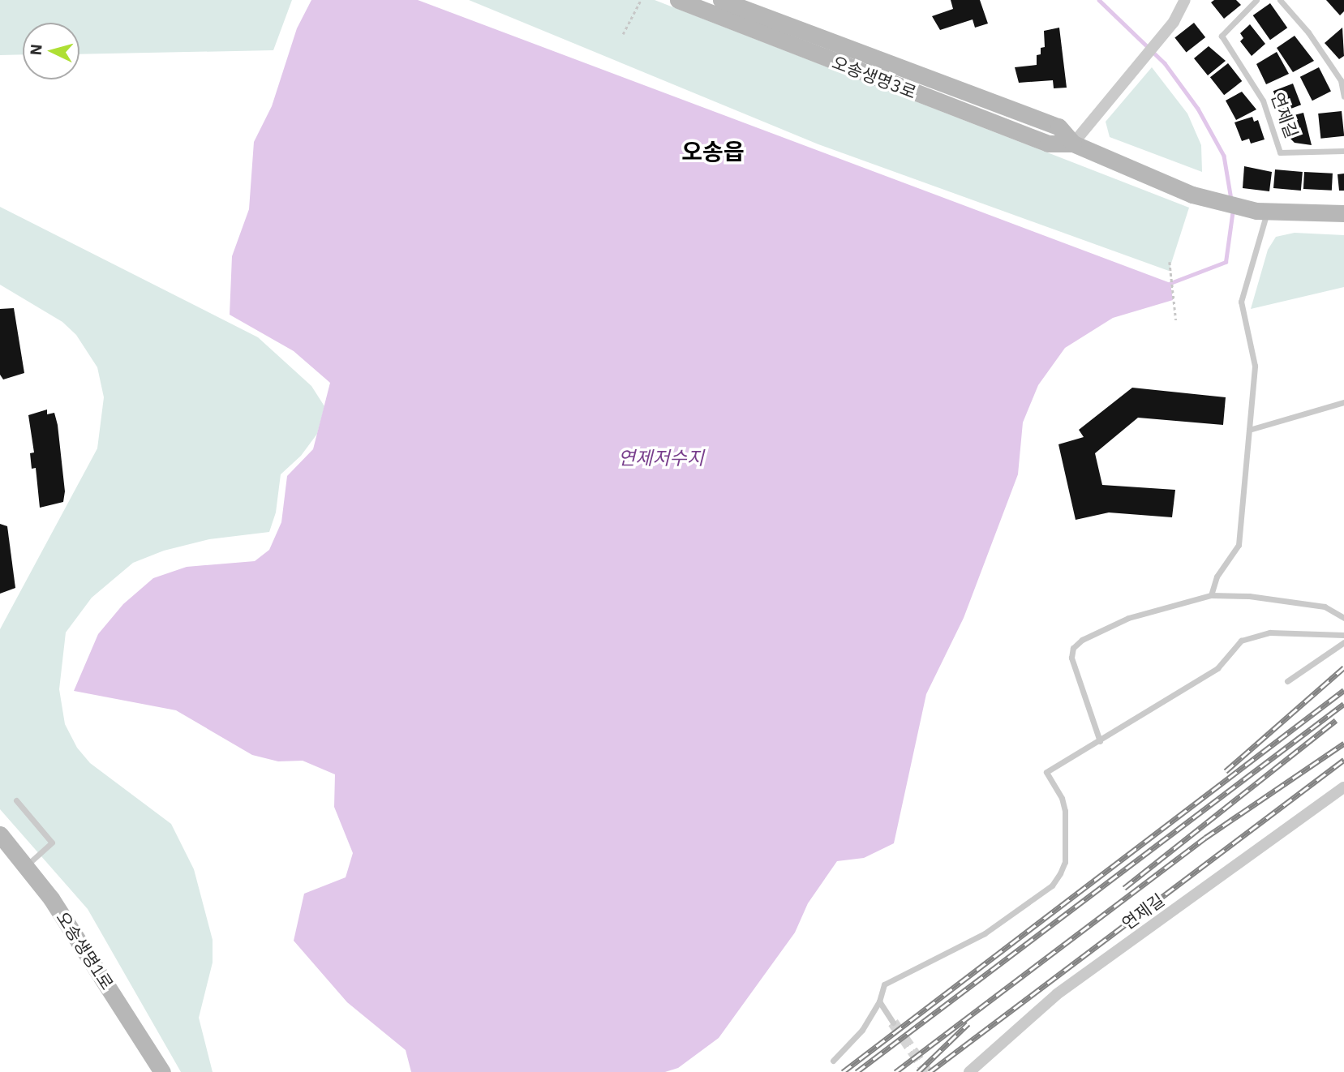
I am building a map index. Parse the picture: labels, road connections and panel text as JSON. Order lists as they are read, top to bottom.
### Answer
{
  "streets": {
    "street": ["오송생명3로", "연제길", "오송생명1로"]
  },
  "districts": ["오송읍"],
  "water": ["연제저수지"],
  "north": "left"
}
